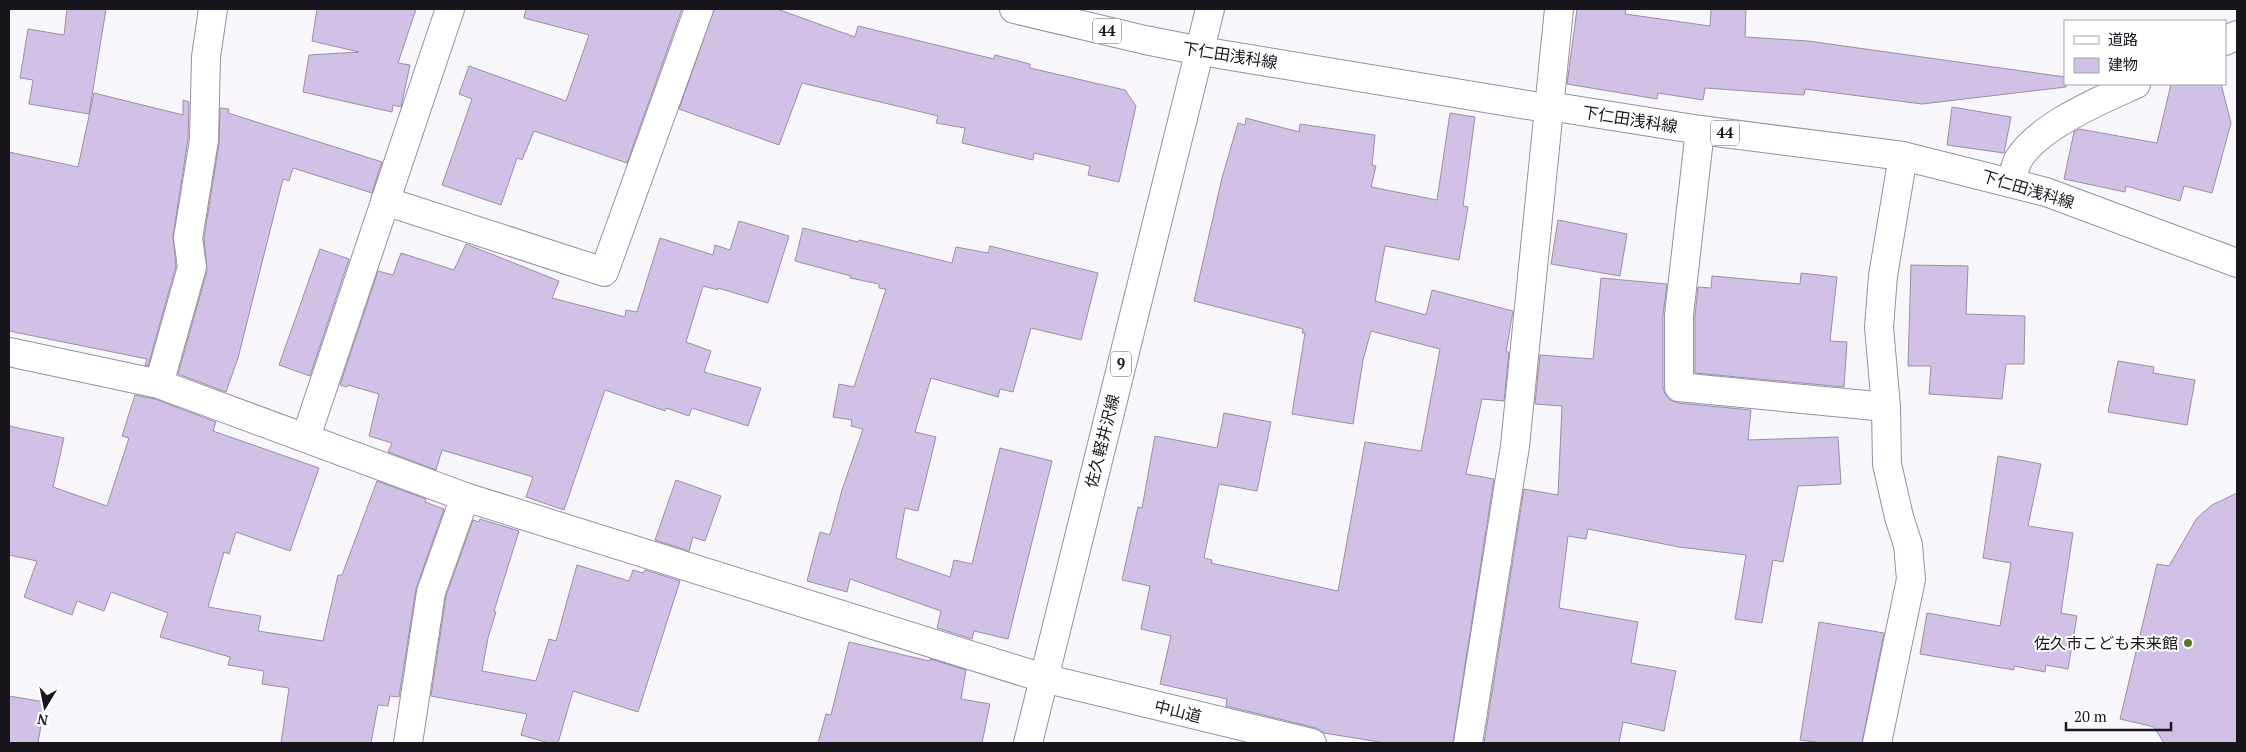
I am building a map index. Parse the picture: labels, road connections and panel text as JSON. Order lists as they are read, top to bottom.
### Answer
{
  "streets": {
    "main road": [
      "44",
      "下仁田浅科線",
      "9",
      "佐久軽井沢線",
      "中山道"
    ]
  },
  "crossings": [
    ["下仁田浅科線", "佐久軽井沢線"],
    ["佐久軽井沢線", "中山道"]
  ],
  "places": ["佐久市こども未来館"],
  "legend": ["道路", "建物"],
  "scale_bar": "20 m",
  "north": "bottom"
}
